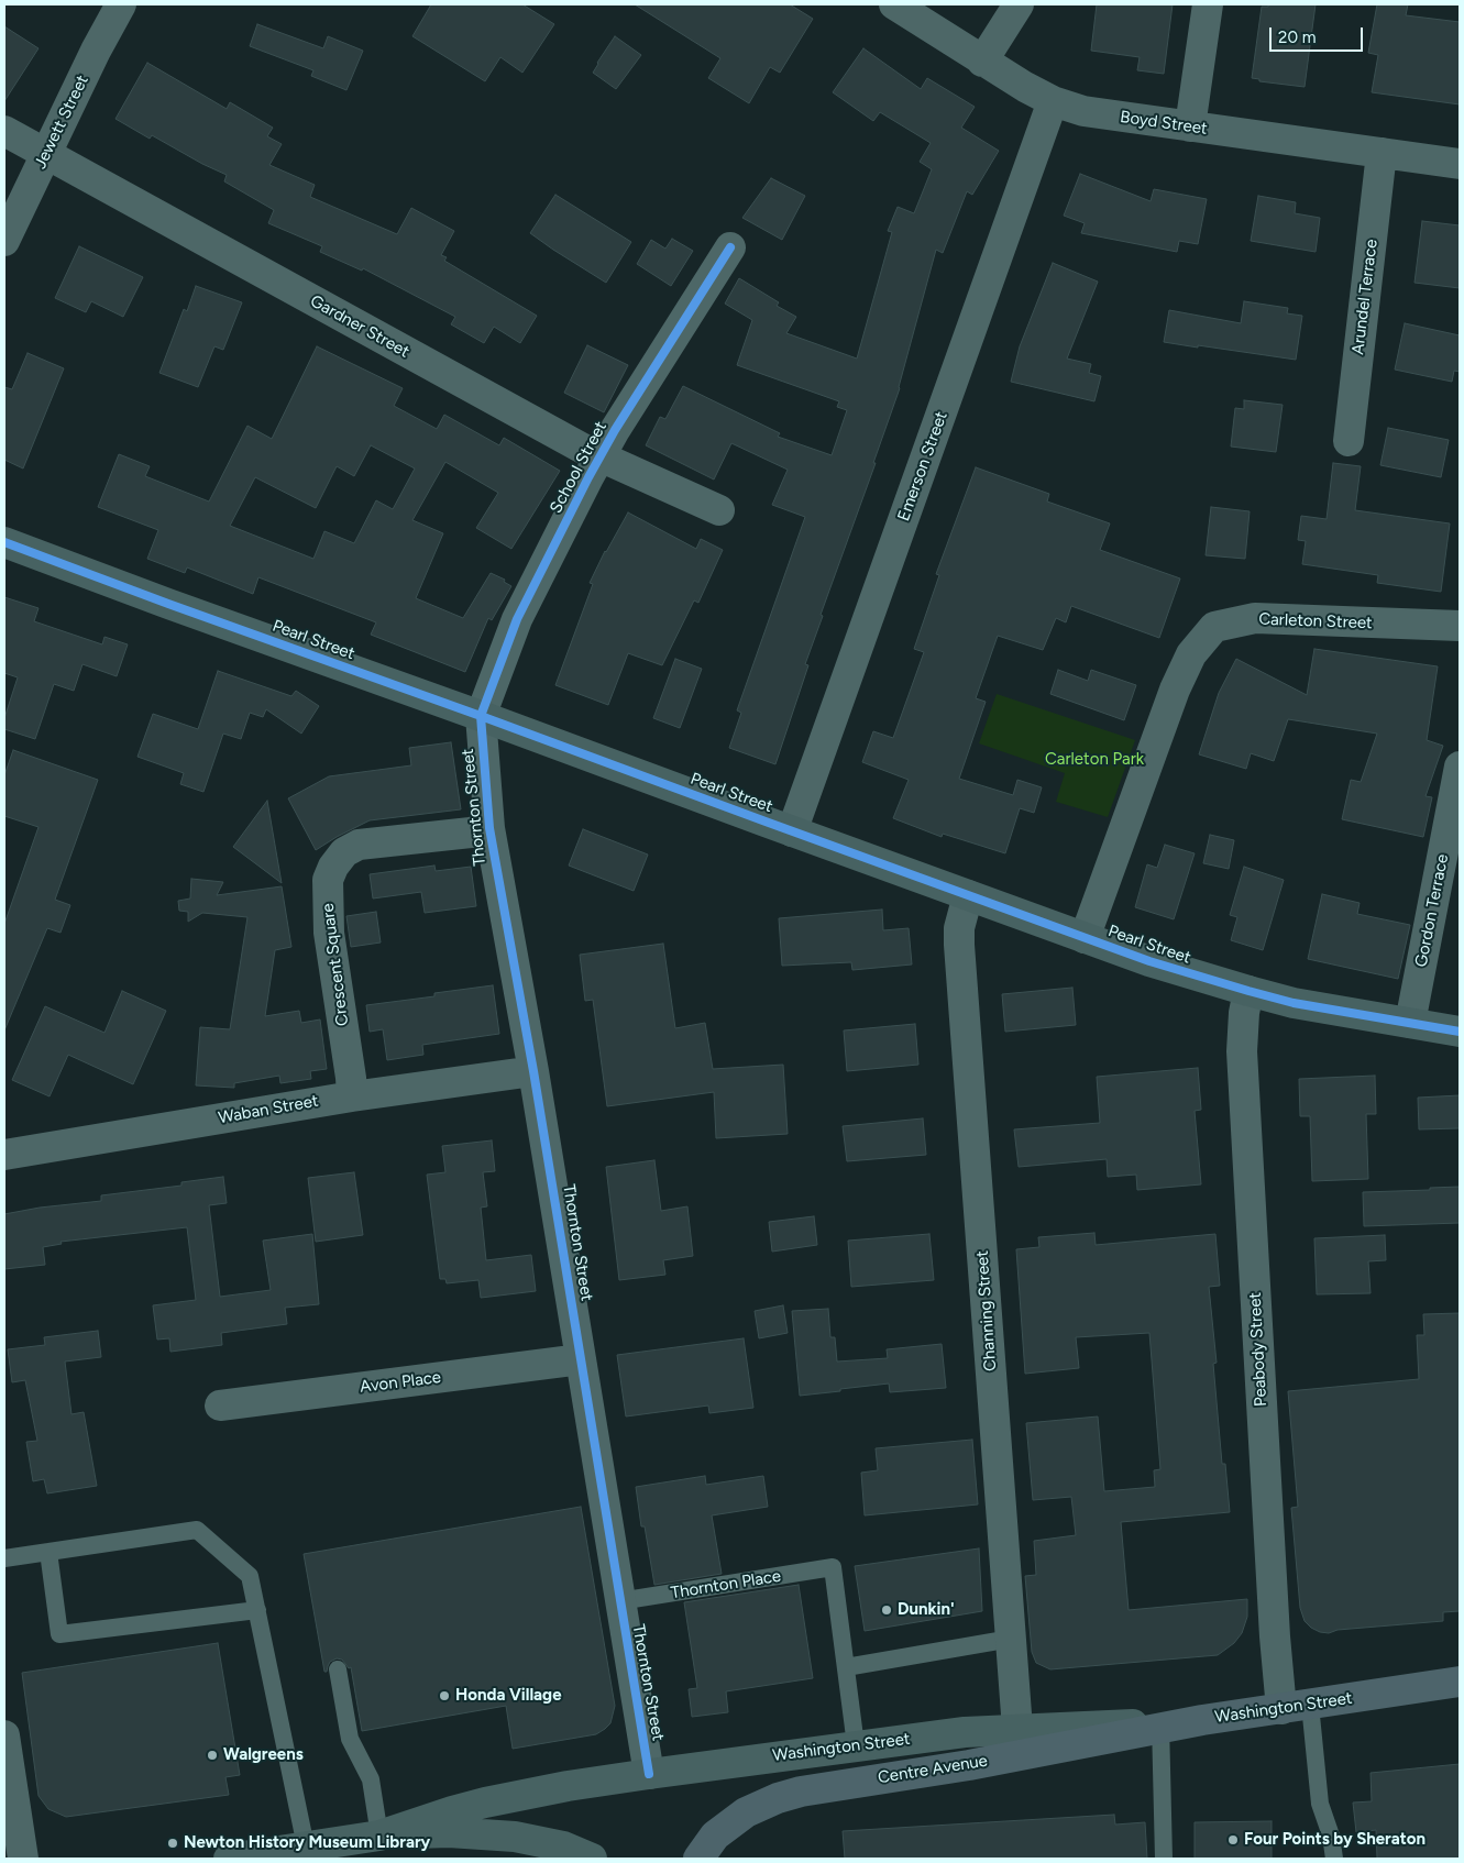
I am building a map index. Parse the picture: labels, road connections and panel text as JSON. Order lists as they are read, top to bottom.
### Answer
{
  "streets": {
    "main road": ["Washington Street", "Centre Avenue"],
    "street": [
      "Jewett Street",
      "Boyd Street",
      "Arundel Terrace",
      "Gardner Street",
      "Emerson Street",
      "School Street",
      "Carleton Street",
      "Pearl Street",
      "Thornton Street",
      "Gordon Terrace",
      "Crescent Square",
      "Waban Street",
      "Channing Street",
      "Peabody Street",
      "Avon Place"
    ],
    "lane": ["Thornton Place"]
  },
  "crossings": [
    ["Jewett Street", "Gardner Street"],
    ["Boyd Street", "Arundel Terrace"],
    ["Boyd Street", "Emerson Street"],
    ["Gardner Street", "School Street"],
    ["Emerson Street", "Pearl Street"],
    ["School Street", "Pearl Street"],
    ["School Street", "Thornton Street"],
    ["Carleton Street", "Pearl Street"],
    ["Pearl Street", "Thornton Street"],
    ["Pearl Street", "Gordon Terrace"],
    ["Pearl Street", "Channing Street"],
    ["Pearl Street", "Peabody Street"],
    ["Thornton Street", "Crescent Square"],
    ["Thornton Street", "Waban Street"],
    ["Thornton Street", "Avon Place"],
    ["Thornton Street", "Thornton Place"],
    ["Thornton Street", "Washington Street"],
    ["Crescent Square", "Waban Street"],
    ["Channing Street", "Washington Street"],
    ["Peabody Street", "Washington Street"],
    ["Washington Street", "Centre Avenue"]
  ],
  "parks": ["Carleton Park"],
  "places": [
    "Dunkin'",
    "Honda Village",
    "Walgreens",
    "Four Points by Sheraton",
    "Newton History Museum Library"
  ],
  "scale_bar": "20 m"
}
